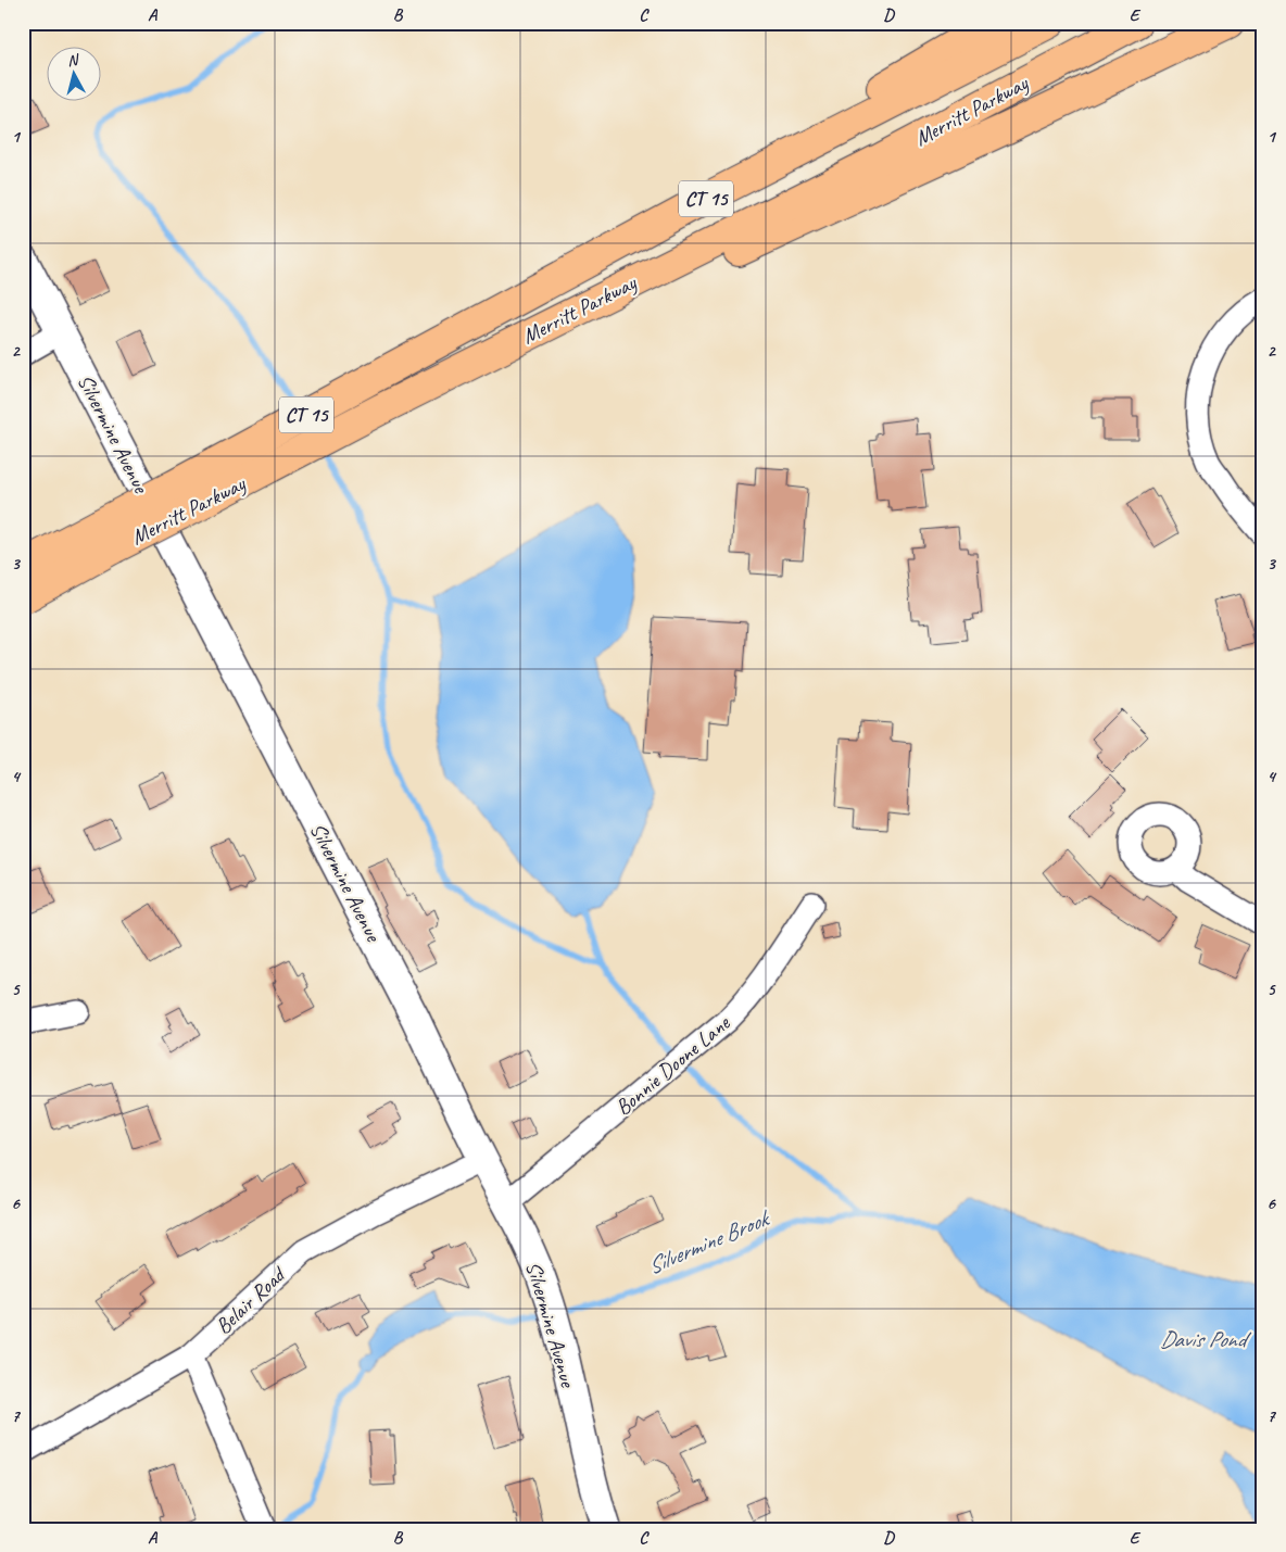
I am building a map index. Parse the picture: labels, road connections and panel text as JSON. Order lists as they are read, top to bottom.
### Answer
{
  "streets": {
    "highway": ["Merritt Parkway", "CT 15"],
    "street": ["Silvermine Avenue", "Bonnie Doone Lane", "Belair Road"]
  },
  "crossings": [
    ["Silvermine Avenue", "Bonnie Doone Lane"],
    ["Silvermine Avenue", "Belair Road"]
  ],
  "water": ["Silvermine Brook", "Davis Pond"],
  "north": "top",
  "grid": {
    "columns": [
      "A",
      "B",
      "C",
      "D",
      "E"
    ],
    "rows": [
      "1",
      "2",
      "3",
      "4",
      "5",
      "6",
      "7"
    ]
  }
}
